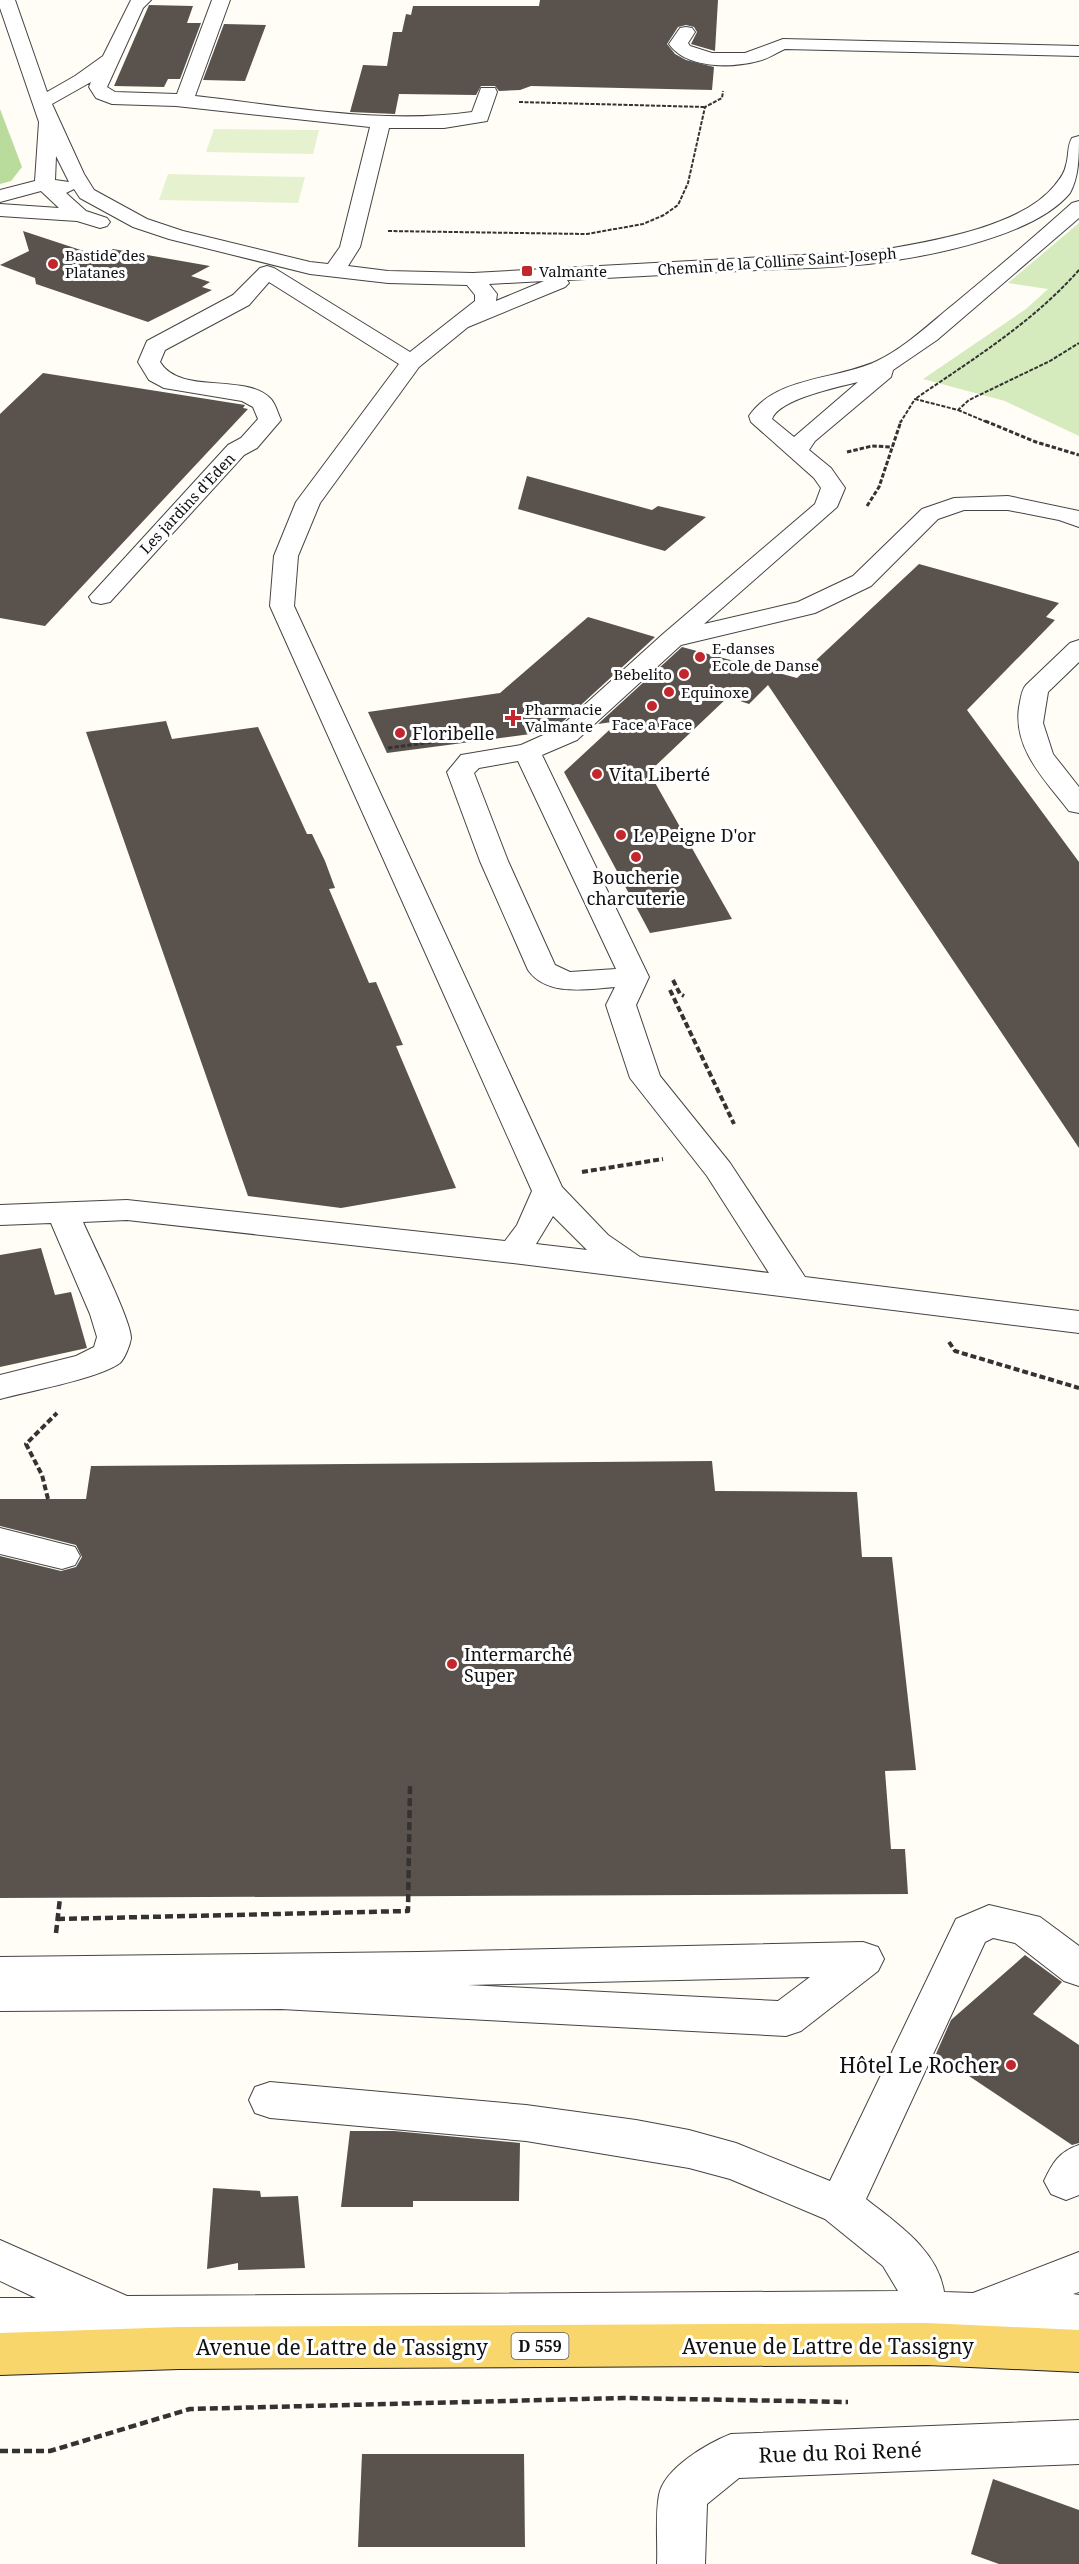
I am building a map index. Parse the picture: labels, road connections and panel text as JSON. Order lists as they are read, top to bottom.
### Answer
{
  "streets": {
    "main road": ["D 559", "Avenue de Lattre de Tassigny"],
    "street": ["Chemin de la Colline Saint-Joseph", "Les jardins d'Eden", "Rue du Roi René"]
  },
  "places": {
    "other": [
      "Bastide des Platanes",
      "E-danses Ecole de Danse",
      "Bebelito",
      "Equinoxe",
      "Face a Face",
      "Floribelle",
      "Vita Liberté",
      "Le Peigne D'or",
      "Boucherie charcuterie",
      "Intermarché Super",
      "Hôtel Le Rocher"
    ],
    "transit": ["Valmante"],
    "health": ["Pharmacie Valmante"]
  }
}
